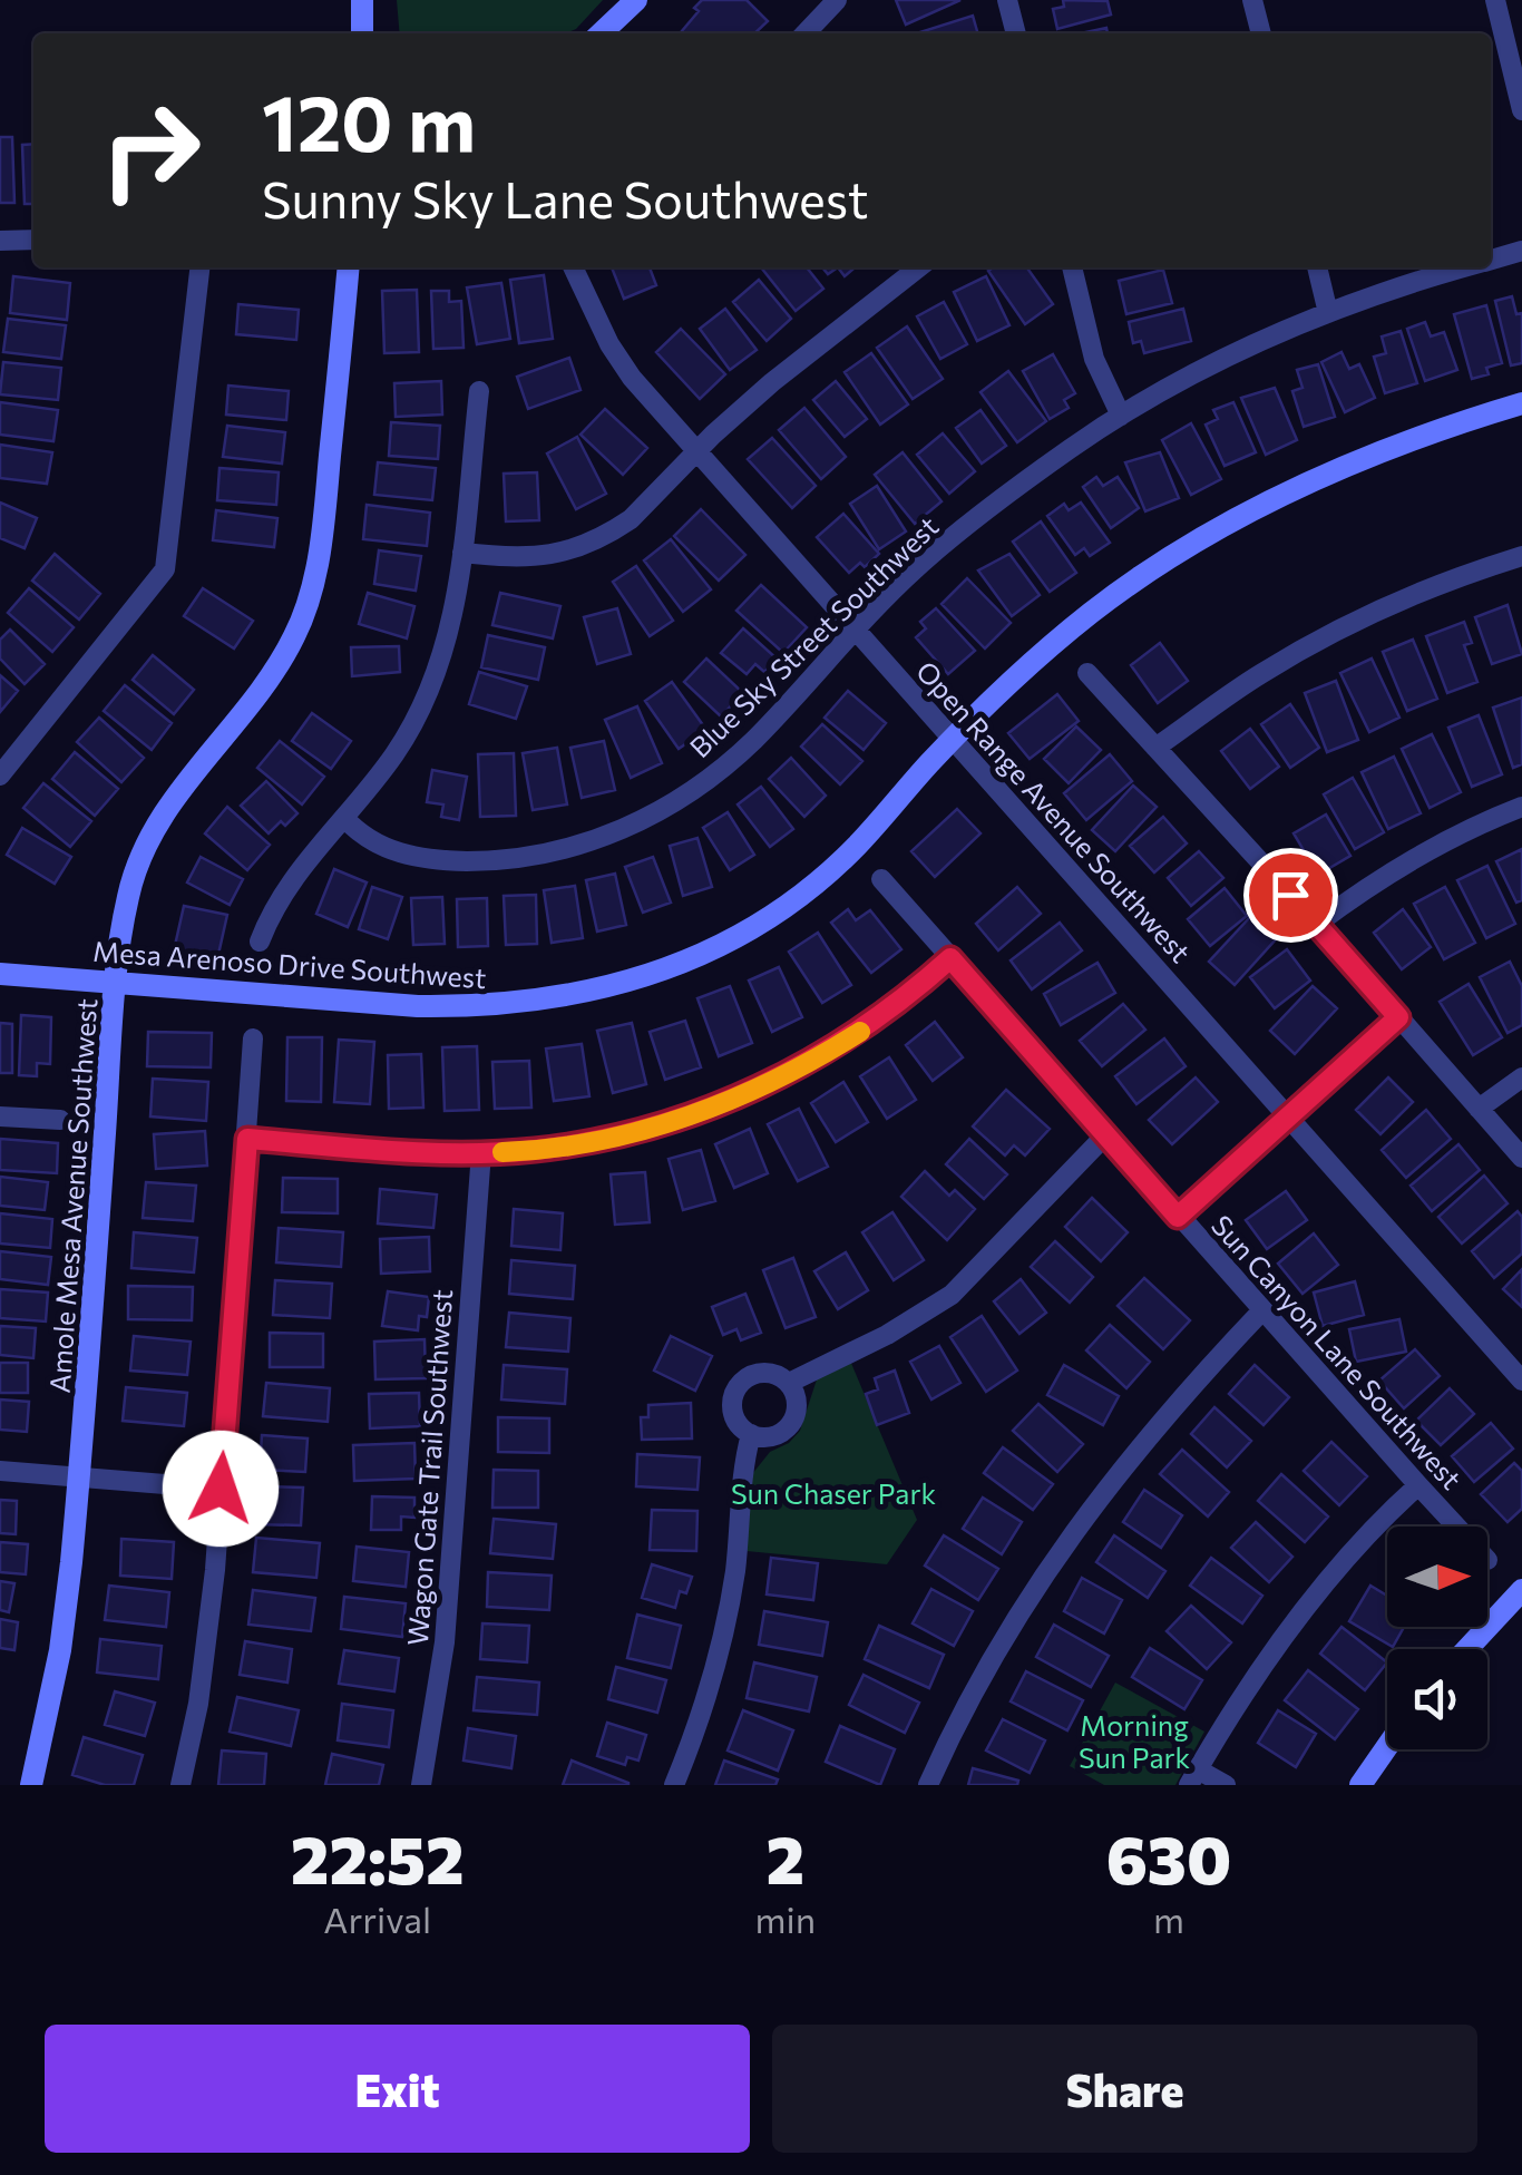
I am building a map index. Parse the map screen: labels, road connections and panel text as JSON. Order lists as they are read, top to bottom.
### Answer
{
  "streets": {
    "street": [
      "Blue Sky Street Southwest",
      "Open Range Avenue Southwest",
      "Mesa Arenoso Drive Southwest",
      "Amole Mesa Avenue Southwest",
      "Sun Canyon Lane Southwest",
      "Wagon Gate Trail Southwest"
    ]
  },
  "crossings": [
    ["Blue Sky Street Southwest", "Open Range Avenue Southwest"],
    ["Open Range Avenue Southwest", "Mesa Arenoso Drive Southwest"],
    ["Mesa Arenoso Drive Southwest", "Amole Mesa Avenue Southwest"]
  ],
  "parks": ["Sun Chaser Park", "Morning Sun Park"],
  "north": "right",
  "page": {
    "turn": ["120 m", "Sunny Sky Lane Southwest"],
    "eta": [
      "22:52",
      "Arrival",
      "2",
      "min",
      "630",
      "m"
    ],
    "buttons": ["Exit", "Share"]
  }
}
